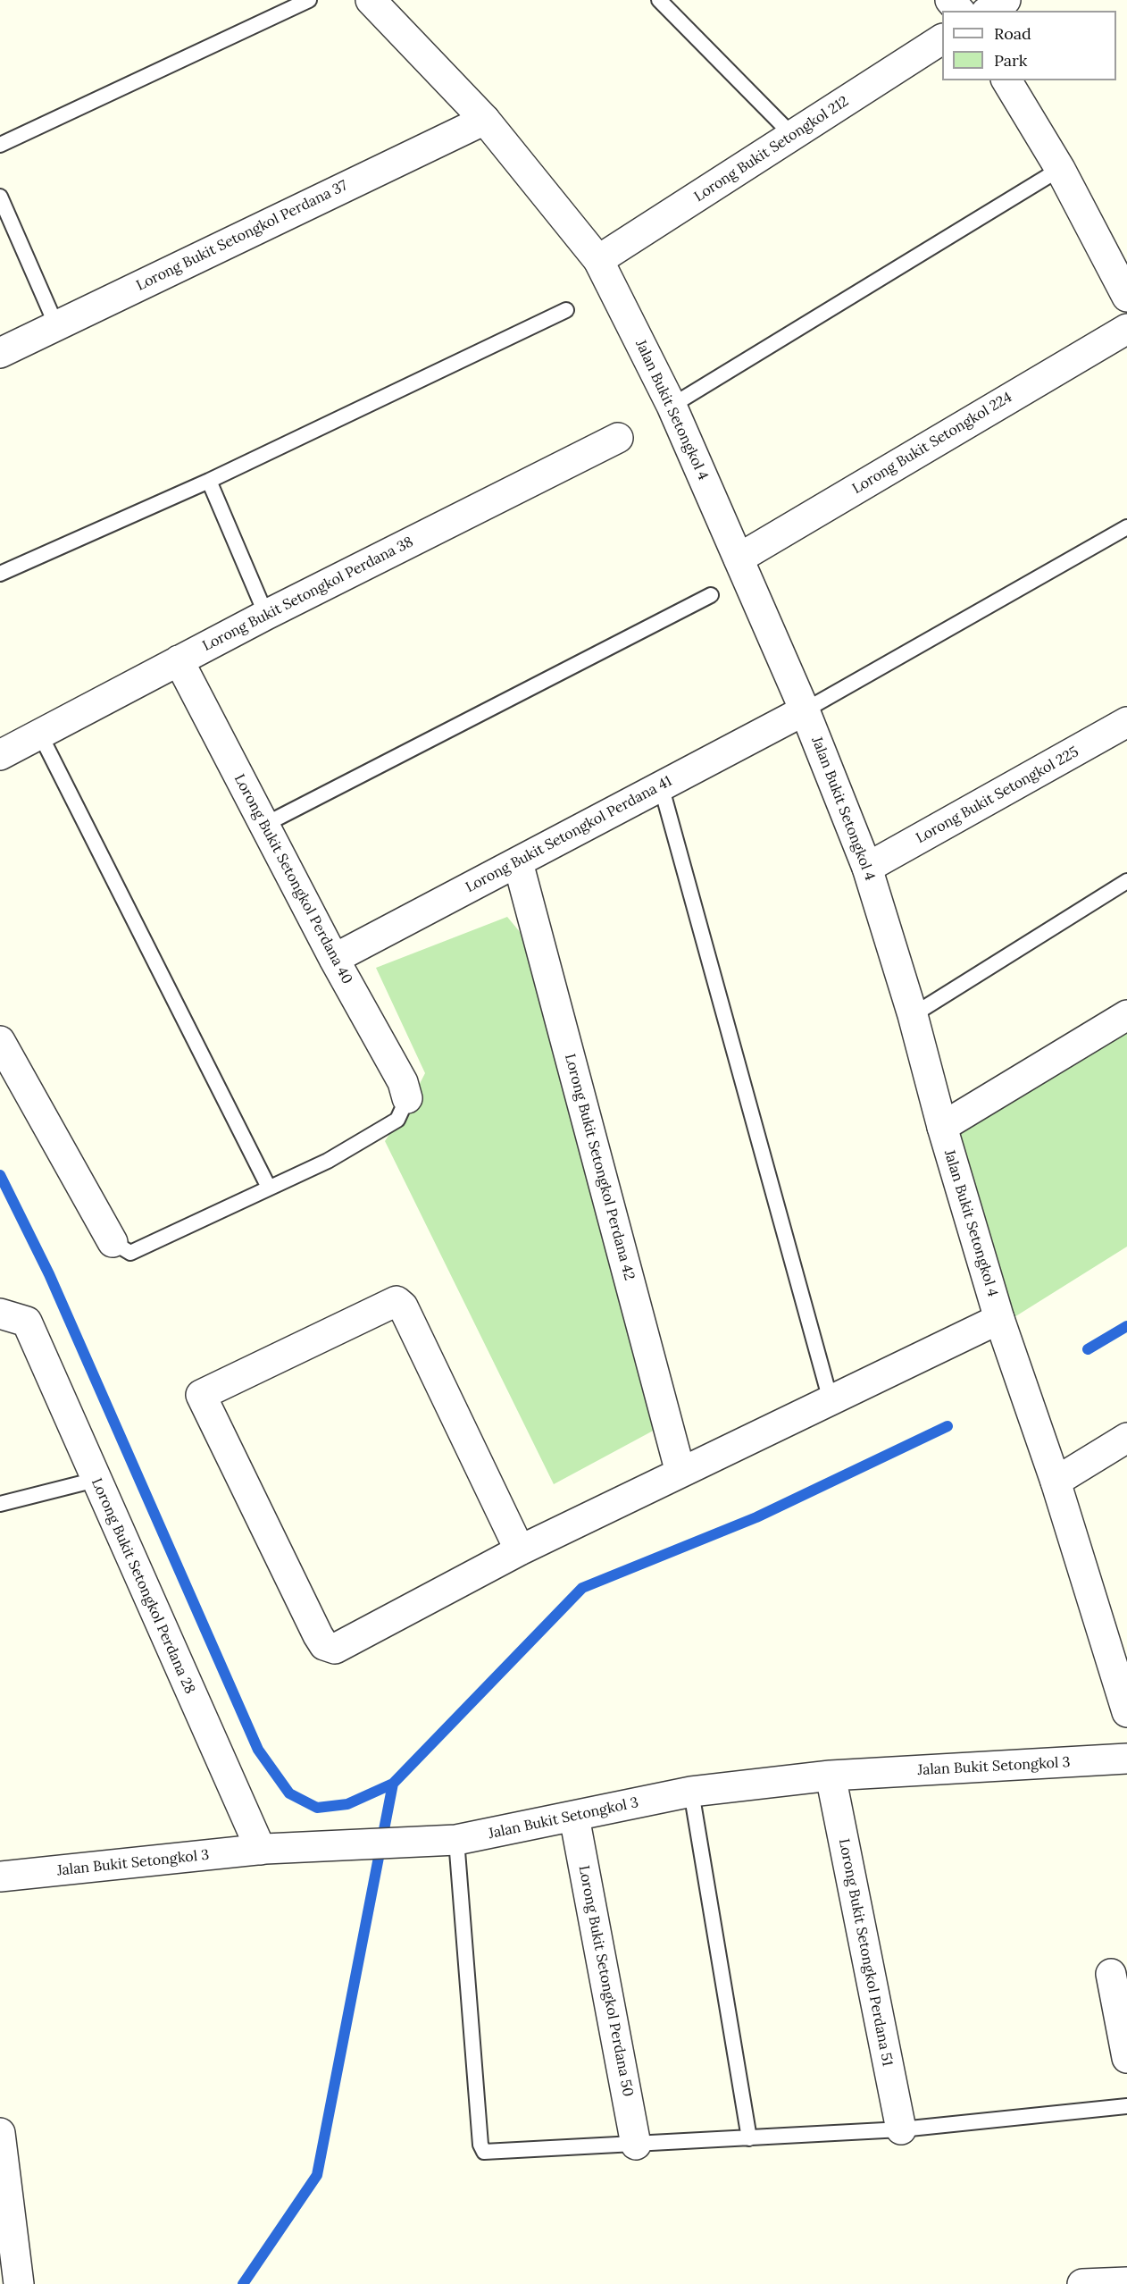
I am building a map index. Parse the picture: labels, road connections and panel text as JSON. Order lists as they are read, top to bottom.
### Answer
{
  "streets": {
    "street": [
      "Lorong Bukit Setongkol 212",
      "Lorong Bukit Setongkol Perdana 37",
      "Jalan Bukit Setongkol 4",
      "Lorong Bukit Setongkol 224",
      "Lorong Bukit Setongkol Perdana 38",
      "Lorong Bukit Setongkol 225",
      "Lorong Bukit Setongkol Perdana 41",
      "Lorong Bukit Setongkol Perdana 40",
      "Lorong Bukit Setongkol Perdana 42",
      "Lorong Bukit Setongkol Perdana 28",
      "Jalan Bukit Setongkol 3",
      "Lorong Bukit Setongkol Perdana 51",
      "Lorong Bukit Setongkol Perdana 50"
    ]
  },
  "crossings": [
    ["Lorong Bukit Setongkol 212", "Jalan Bukit Setongkol 4"],
    ["Lorong Bukit Setongkol Perdana 37", "Jalan Bukit Setongkol 4"],
    ["Jalan Bukit Setongkol 4", "Lorong Bukit Setongkol 224"],
    ["Jalan Bukit Setongkol 4", "Lorong Bukit Setongkol 225"],
    ["Jalan Bukit Setongkol 4", "Lorong Bukit Setongkol Perdana 41"],
    ["Lorong Bukit Setongkol Perdana 38", "Lorong Bukit Setongkol Perdana 40"],
    ["Lorong Bukit Setongkol Perdana 41", "Lorong Bukit Setongkol Perdana 40"],
    ["Lorong Bukit Setongkol Perdana 41", "Lorong Bukit Setongkol Perdana 42"],
    ["Lorong Bukit Setongkol Perdana 28", "Jalan Bukit Setongkol 3"],
    ["Jalan Bukit Setongkol 3", "Lorong Bukit Setongkol Perdana 51"],
    ["Jalan Bukit Setongkol 3", "Lorong Bukit Setongkol Perdana 50"]
  ],
  "legend": ["Road", "Park"]
}
